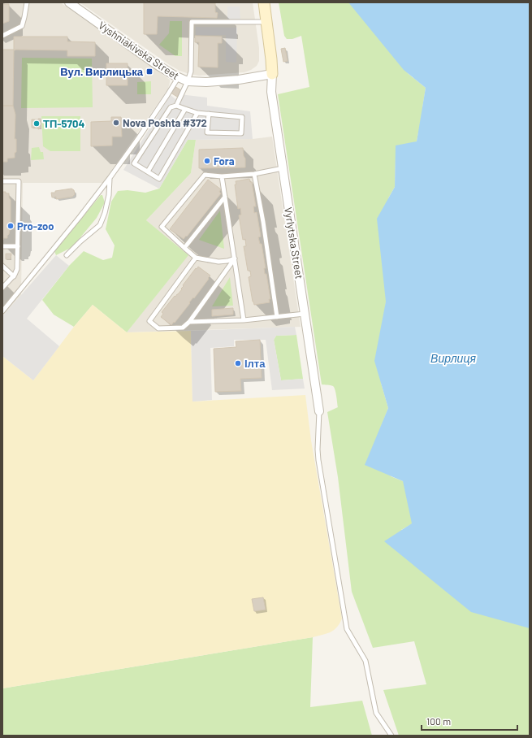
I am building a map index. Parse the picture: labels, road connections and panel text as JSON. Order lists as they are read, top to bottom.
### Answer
{
  "streets": {
    "street": ["Vyshniakivska Street", "Vyrlytska Street"]
  },
  "crossings": [
    ["Vyshniakivska Street", "Vyrlytska Street"]
  ],
  "water": ["Вирлиця"],
  "places": {
    "transit": ["Вул. Вирлицька"],
    "other": [
      "Nova Poshta #372",
      "ТП-5704",
      "Fora",
      "Pro-zoo",
      "Ілта"
    ]
  },
  "scale_bar": "100 m"
}
